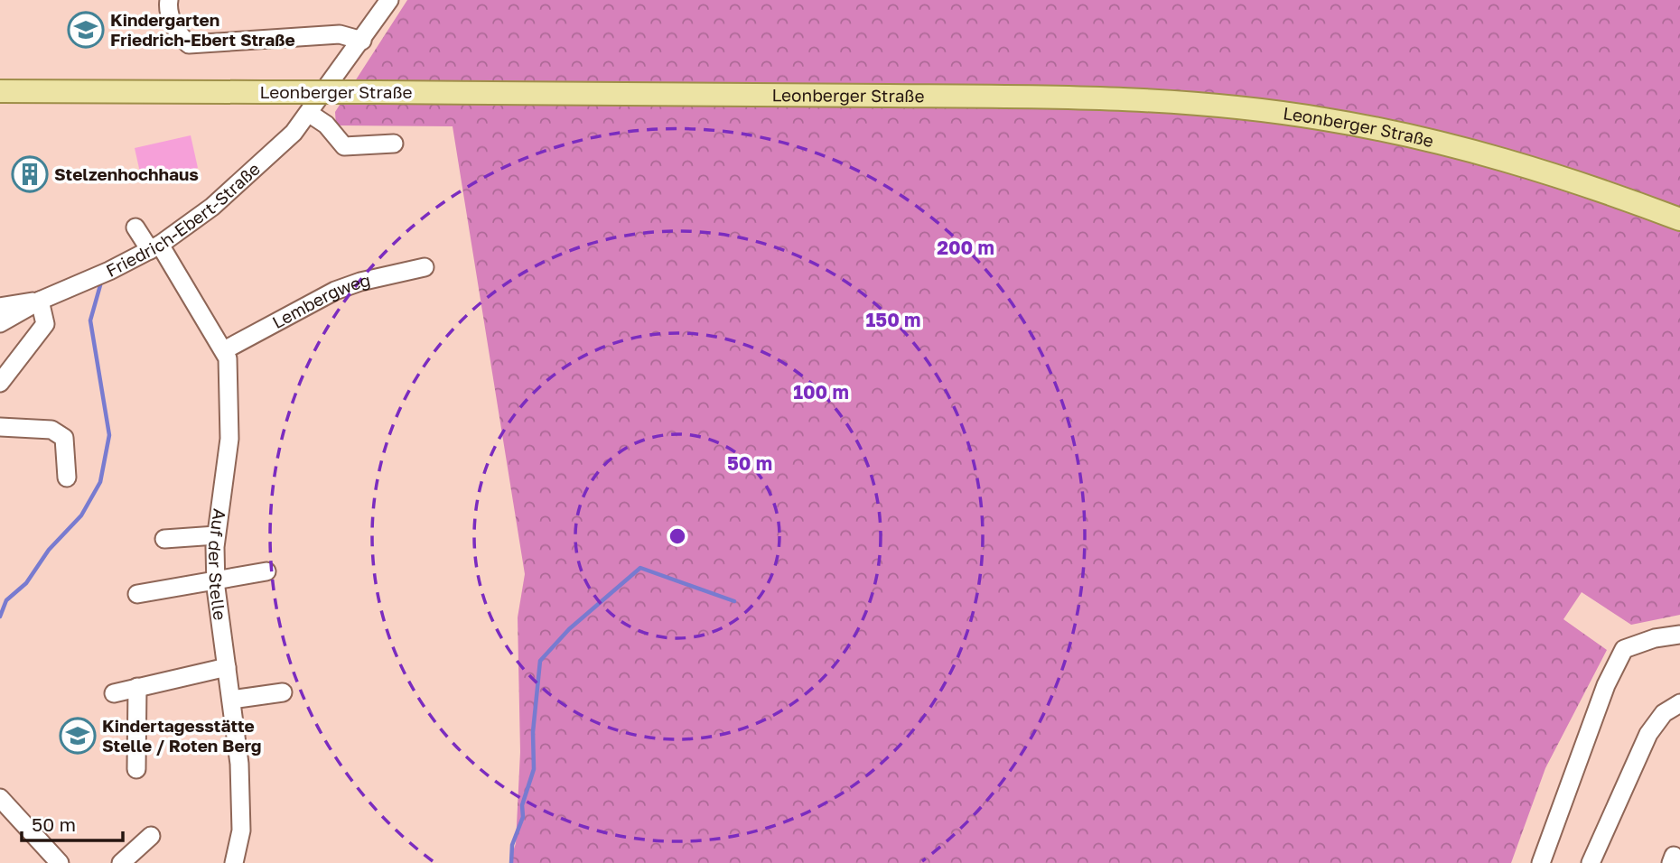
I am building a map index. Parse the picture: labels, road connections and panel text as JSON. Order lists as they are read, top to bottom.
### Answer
{
  "streets": {
    "main road": ["Leonberger Straße"],
    "street": ["Friedrich-Ebert-Straße", "Lembergweg", "Auf der Stelle"]
  },
  "crossings": [
    ["Friedrich-Ebert-Straße", "Auf der Stelle"],
    ["Lembergweg", "Auf der Stelle"]
  ],
  "places": {
    "school or university": ["Kindergarten Friedrich-Ebert Straße", "Kindertagesstätte Stelle / Roten Berg"],
    "building": ["Stelzenhochhaus"]
  },
  "scale_bar": "50 m",
  "rings": [
    "200 m",
    "150 m",
    "100 m",
    "50 m"
  ]
}
